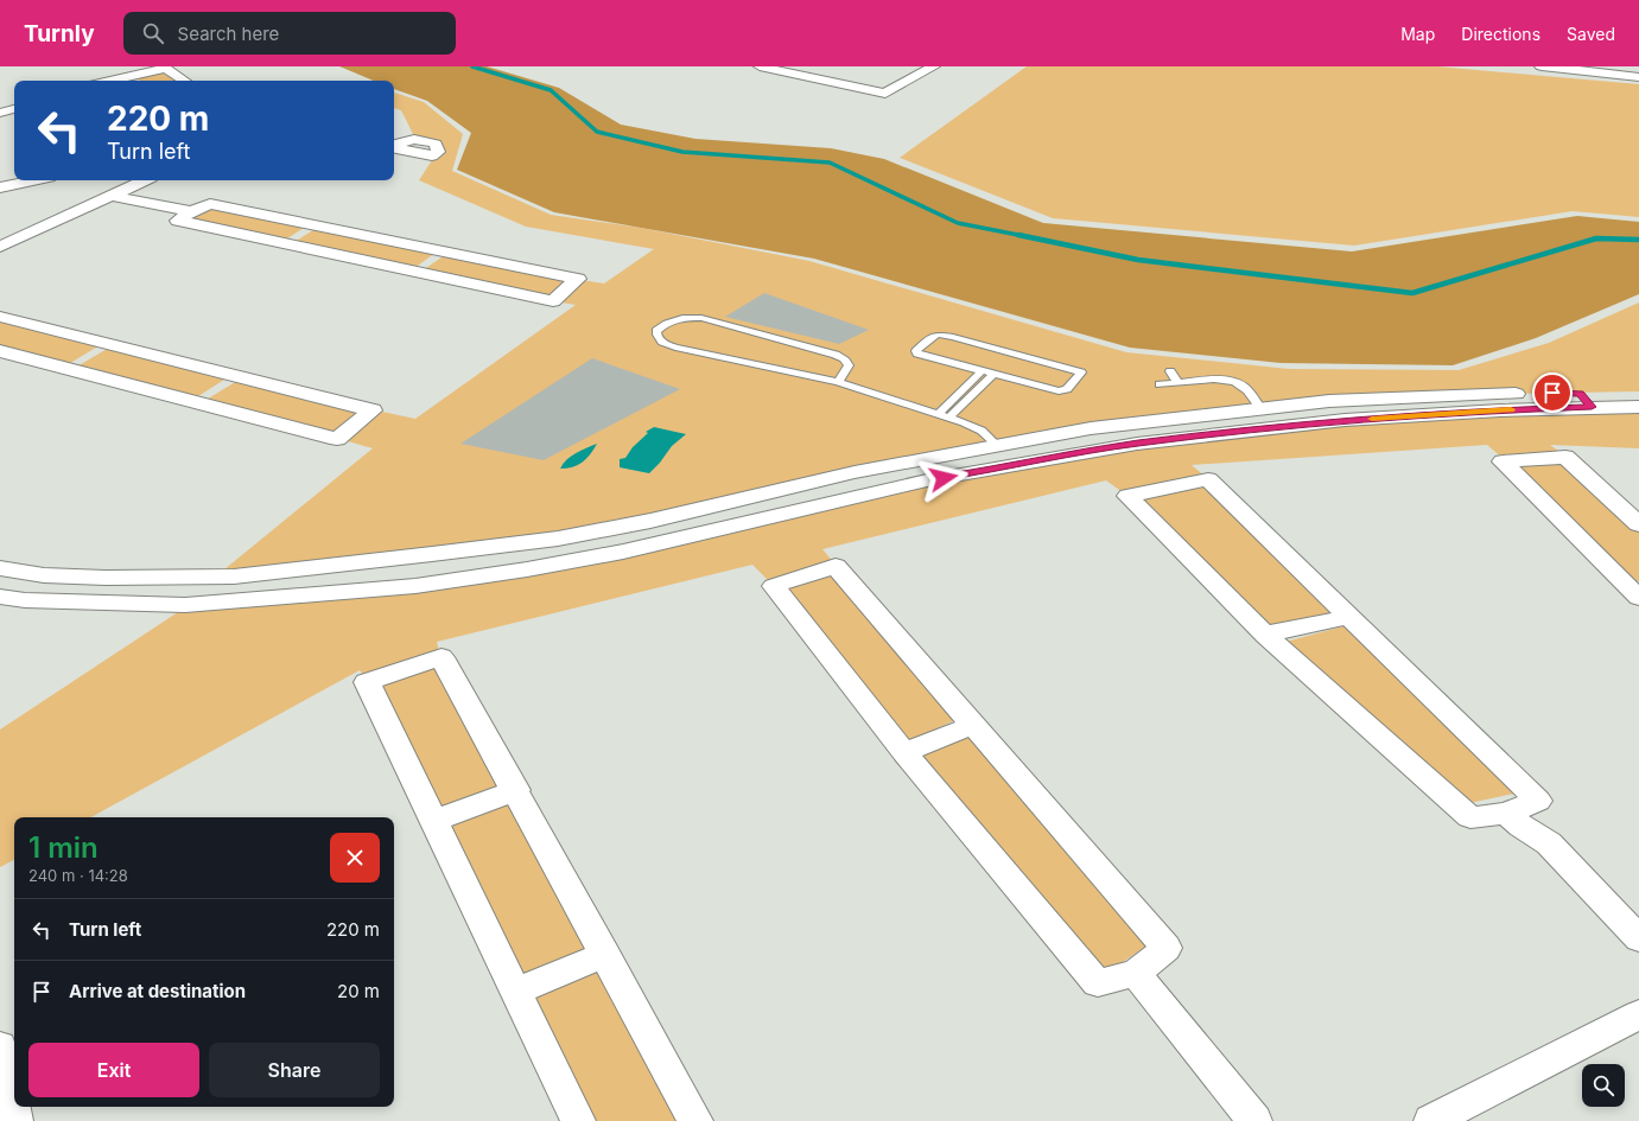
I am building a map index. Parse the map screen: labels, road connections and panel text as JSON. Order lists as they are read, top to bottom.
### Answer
{
  "page": {
    "header": "Turnly",
    "search": "Search here",
    "nav": ["Map", "Directions", "Saved"],
    "turn": ["220 m", "Turn left"],
    "heading": ["1 min", "240 m · 14:28"],
    "list": [
      {
        "name": "Turn left",
        "value": "220 m"
      },
      {
        "name": "Arrive at destination",
        "value": "20 m"
      }
    ],
    "buttons": ["Exit", "Share"]
  }
}
